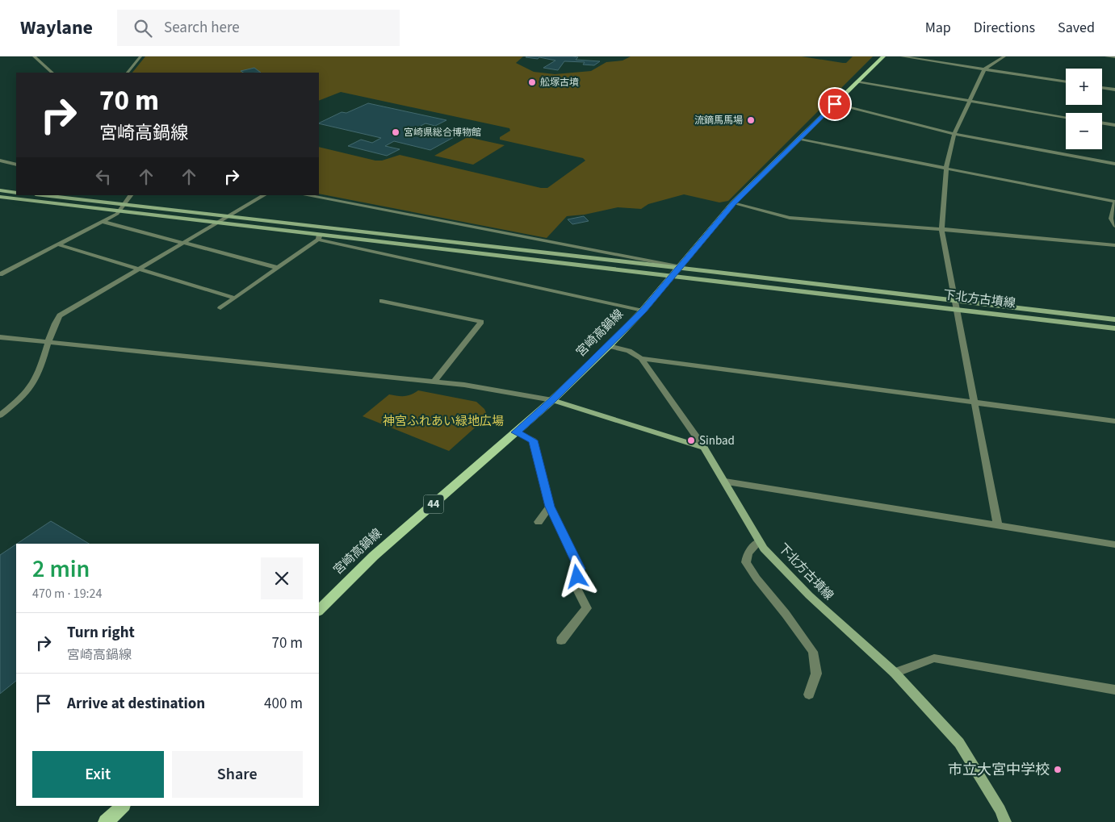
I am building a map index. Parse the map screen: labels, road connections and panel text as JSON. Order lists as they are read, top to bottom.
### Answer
{
  "streets": {
    "main road": ["宮崎高鍋線", "44"],
    "street": ["下北方古墳線"]
  },
  "crossings": [
    ["下北方古墳線", "宮崎高鍋線"]
  ],
  "parks": ["神宮ふれあい緑地広場"],
  "places": [
    "舩塚古墳",
    "流鏑馬馬場",
    "宮崎県総合博物館",
    "Sinbad",
    "市立大宮中学校"
  ],
  "page": {
    "header": "Waylane",
    "search": "Search here",
    "nav": ["Map", "Directions", "Saved"],
    "map_buttons": ["+", "−"],
    "turn": ["70 m", "宮崎高鍋線"],
    "heading": ["2 min", "470 m · 19:24"],
    "list": [
      {
        "name": "Turn right",
        "note": "宮崎高鍋線",
        "value": "70 m"
      },
      {
        "name": "Arrive at destination",
        "value": "400 m"
      }
    ],
    "buttons": ["Exit", "Share"]
  }
}
